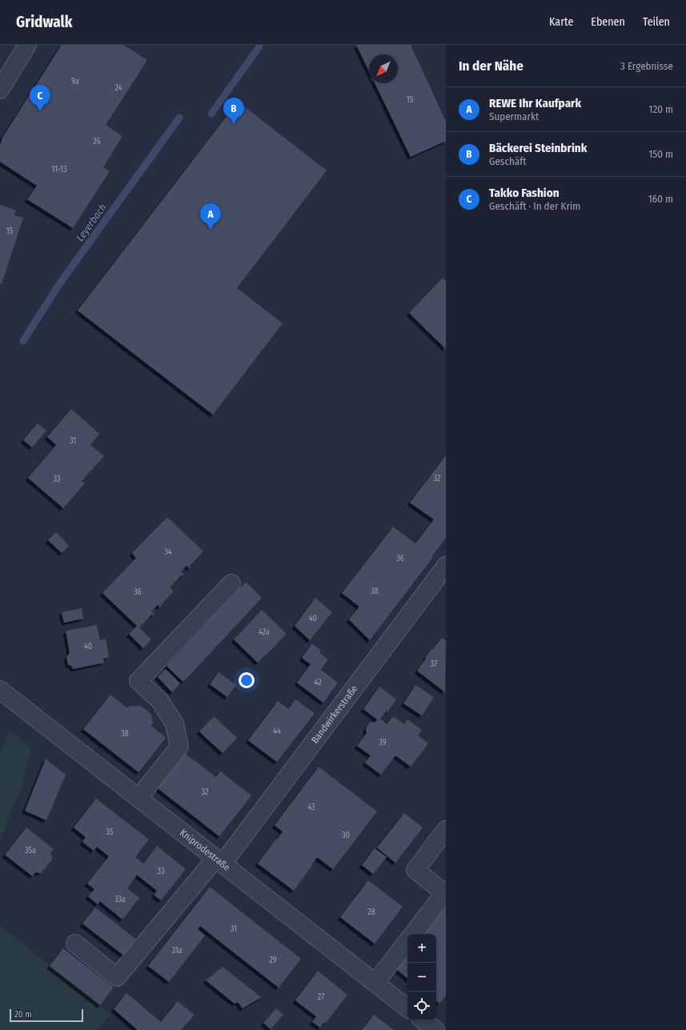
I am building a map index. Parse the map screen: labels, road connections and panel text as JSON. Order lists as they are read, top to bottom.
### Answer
{
  "streets": {
    "street": ["Bandwirkerstraße", "Kniprodestraße"]
  },
  "crossings": [
    ["Bandwirkerstraße", "Kniprodestraße"]
  ],
  "water": ["Leyerbach"],
  "house_numbers": [
    "9a",
    "24",
    "15",
    "26",
    "11-13",
    "15",
    "31",
    "32",
    "33",
    "34",
    "36",
    "38",
    "36",
    "40",
    "42a",
    "40",
    "37",
    "42",
    "44",
    "38",
    "39",
    "32",
    "43",
    "35",
    "30",
    "35a",
    "33",
    "33a",
    "28",
    "31",
    "31a",
    "29",
    "27"
  ],
  "scale_bar": "20 m",
  "north": "bottom left",
  "page": {
    "header": "Gridwalk",
    "nav": ["Karte", "Ebenen", "Teilen"],
    "heading": ["In der Nähe", "3 Ergebnisse"],
    "pins": ["C", "B", "A"],
    "list": [
      {
        "mark": "A",
        "name": "REWE Ihr Kaufpark",
        "note": "Supermarkt",
        "value": "120 m"
      },
      {
        "mark": "B",
        "name": "Bäckerei Steinbrink",
        "note": "Geschäft",
        "value": "150 m"
      },
      {
        "mark": "C",
        "name": "Takko Fashion",
        "note": "Geschäft · In der Krim",
        "value": "160 m"
      }
    ],
    "map_buttons": ["+", "−"],
    "scale": "20 m"
  }
}
